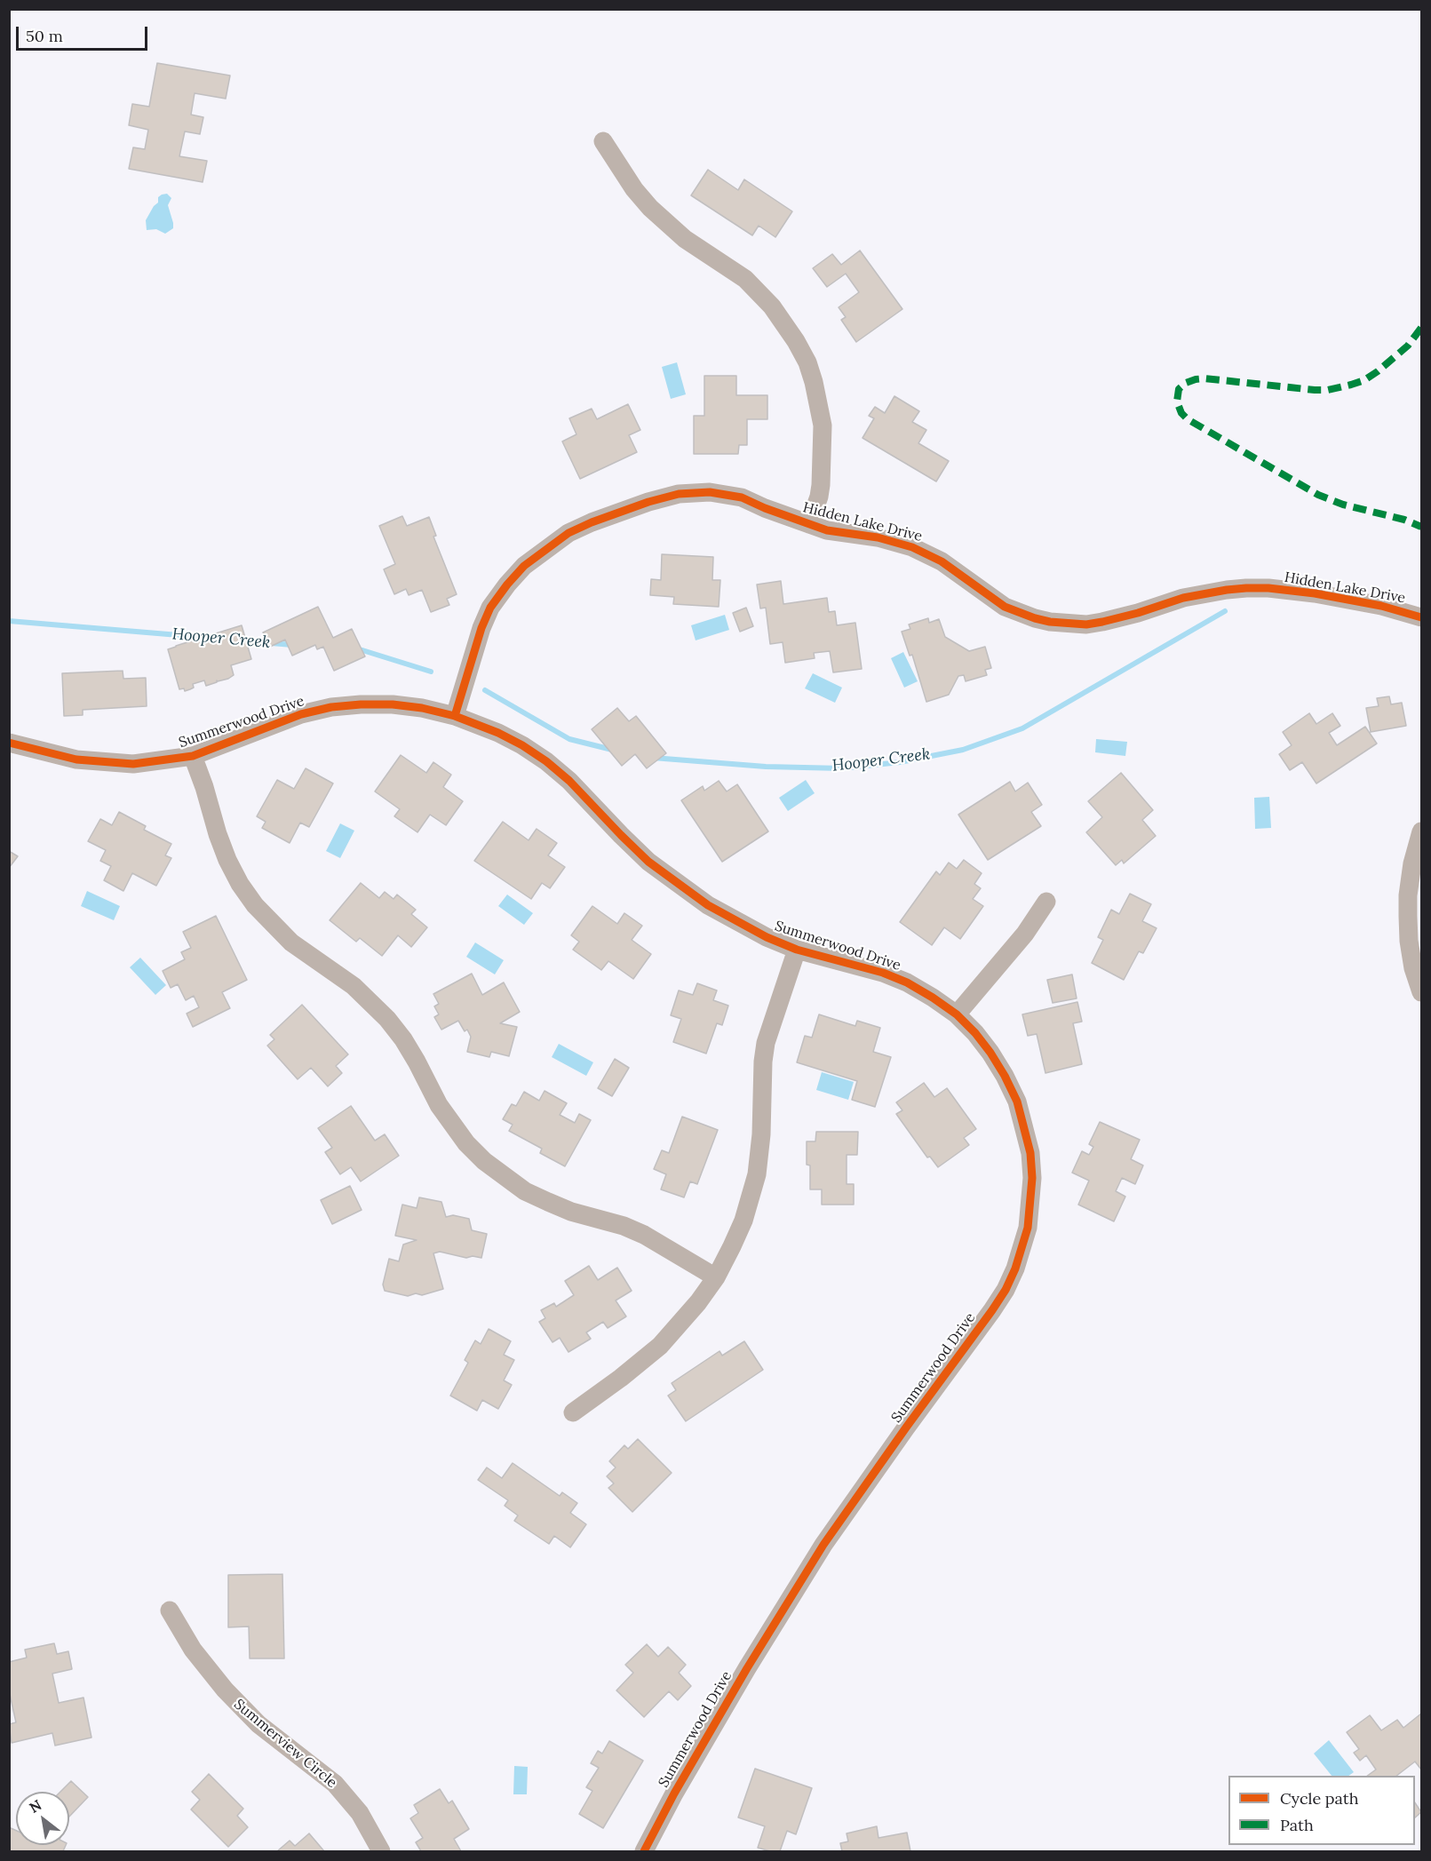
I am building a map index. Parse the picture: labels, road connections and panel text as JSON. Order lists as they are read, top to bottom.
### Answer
{
  "streets": {
    "street": ["Hidden Lake Drive", "Summerwood Drive", "Summerview Circle"]
  },
  "crossings": [
    ["Hidden Lake Drive", "Summerwood Drive"]
  ],
  "water": ["Hooper Creek"],
  "legend": ["Cycle path", "Path"],
  "scale_bar": "50 m",
  "north": "top left"
}
